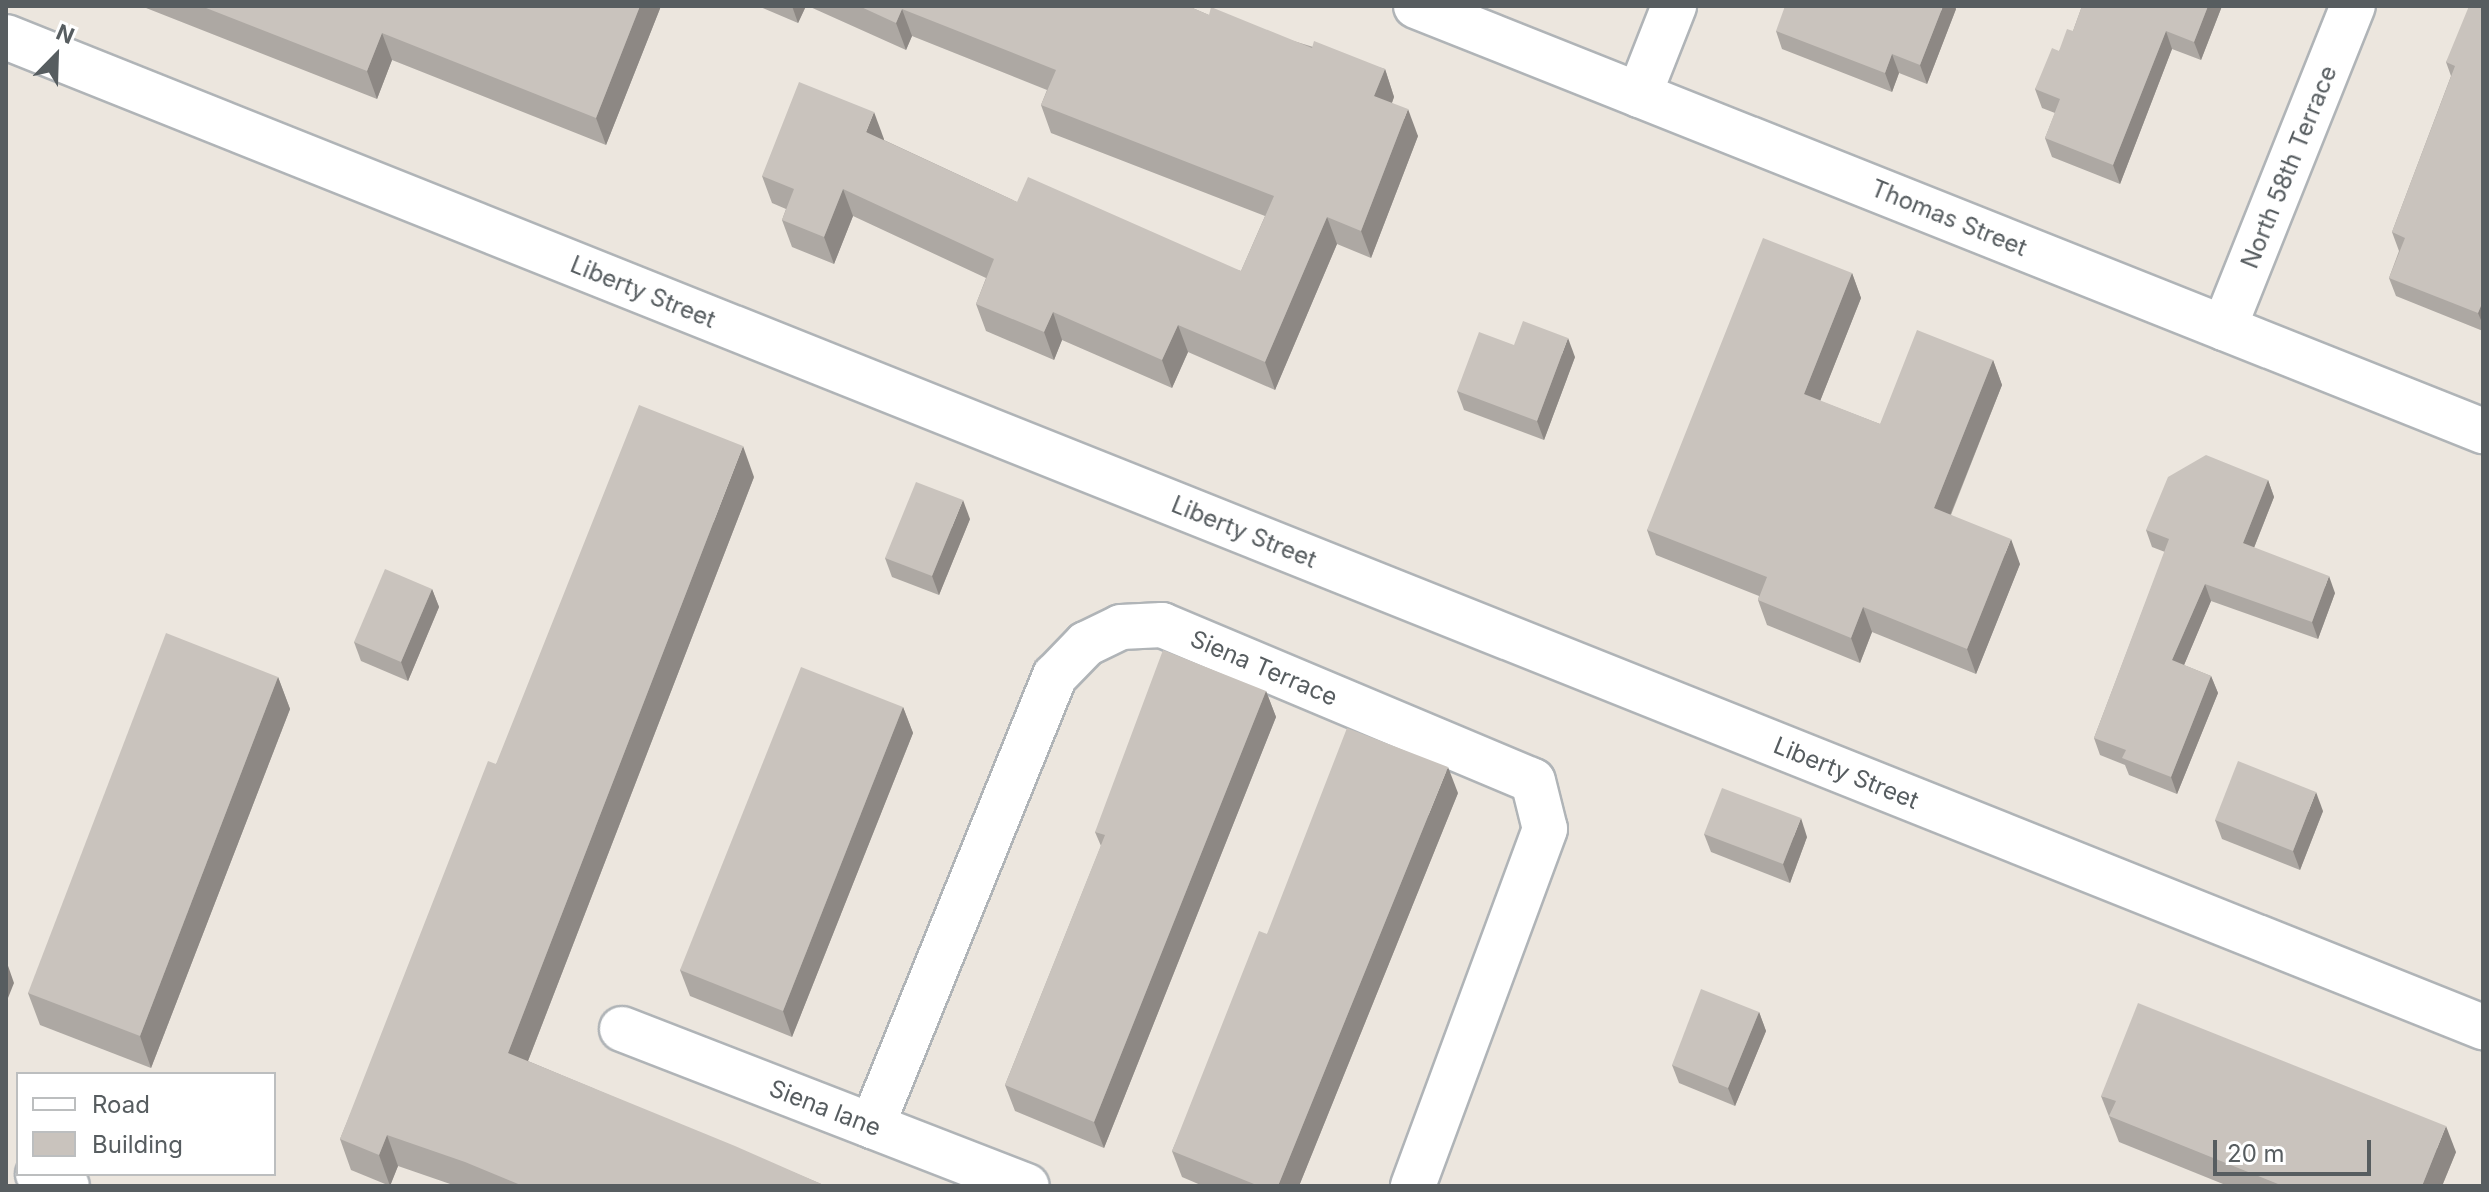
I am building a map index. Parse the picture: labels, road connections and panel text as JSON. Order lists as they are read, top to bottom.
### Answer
{
  "streets": {
    "street": [
      "North 58th Terrace",
      "Thomas Street",
      "Liberty Street",
      "Siena Terrace",
      "Siena lane"
    ]
  },
  "crossings": [
    ["North 58th Terrace", "Thomas Street"],
    ["Siena Terrace", "Siena lane"]
  ],
  "legend": ["Road", "Building"],
  "scale_bar": "20 m",
  "north": "top right"
}
